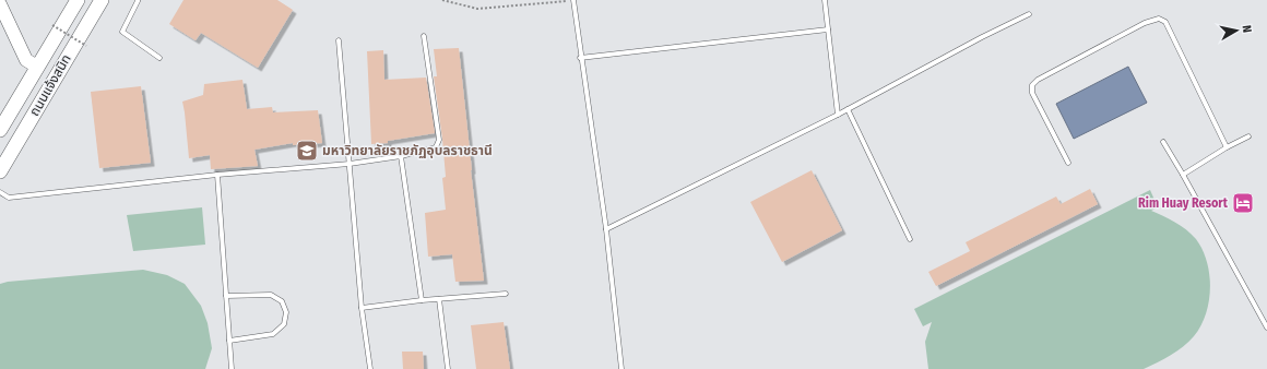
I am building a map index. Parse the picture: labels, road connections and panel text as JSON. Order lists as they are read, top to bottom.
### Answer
{
  "streets": {
    "main road": ["ถนนแจ้งสนิท"]
  },
  "places": {
    "school or university": ["มหาวิทยาลัยราชภัฏอุบลราชธานี"],
    "hotel": ["Rim Huay Resort"]
  },
  "north": "right"
}
